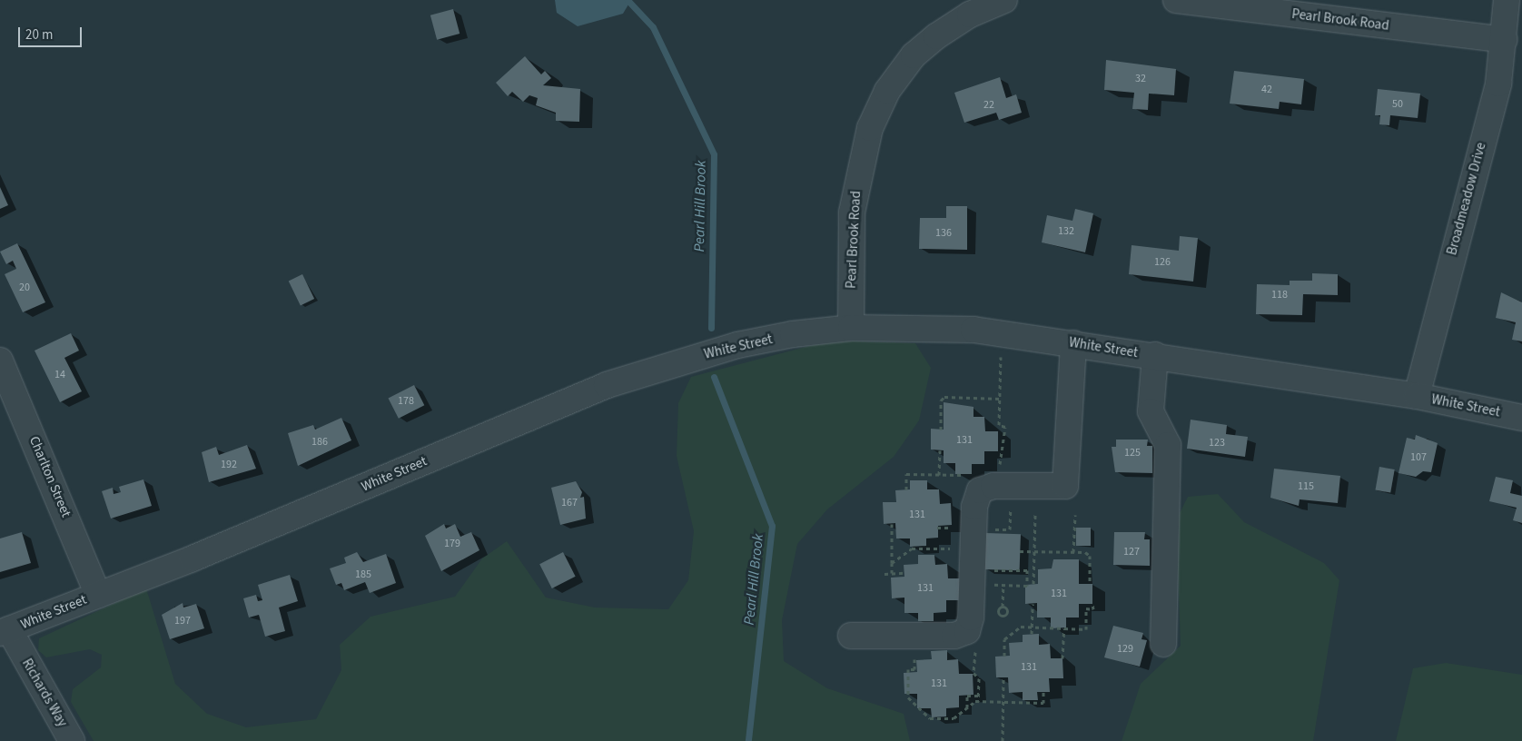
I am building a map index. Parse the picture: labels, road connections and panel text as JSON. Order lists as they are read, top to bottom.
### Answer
{
  "streets": {
    "street": [
      "Pearl Brook Road",
      "Broadmeadow Drive",
      "White Street",
      "Charlton Street",
      "Richards Way"
    ]
  },
  "crossings": [
    ["Pearl Brook Road", "Broadmeadow Drive"],
    ["Pearl Brook Road", "White Street"],
    ["Broadmeadow Drive", "White Street"],
    ["White Street", "Charlton Street"],
    ["White Street", "Richards Way"]
  ],
  "water": ["Pearl Hill Brook"],
  "house_numbers": [
    "32",
    "42",
    "50",
    "22",
    "132",
    "136",
    "126",
    "20",
    "118",
    "14",
    "178",
    "131",
    "186",
    "123",
    "125",
    "107",
    "192",
    "115",
    "167",
    "131",
    "179",
    "127",
    "185",
    "131",
    "131",
    "197",
    "129",
    "131",
    "131"
  ],
  "scale_bar": "20 m"
}
